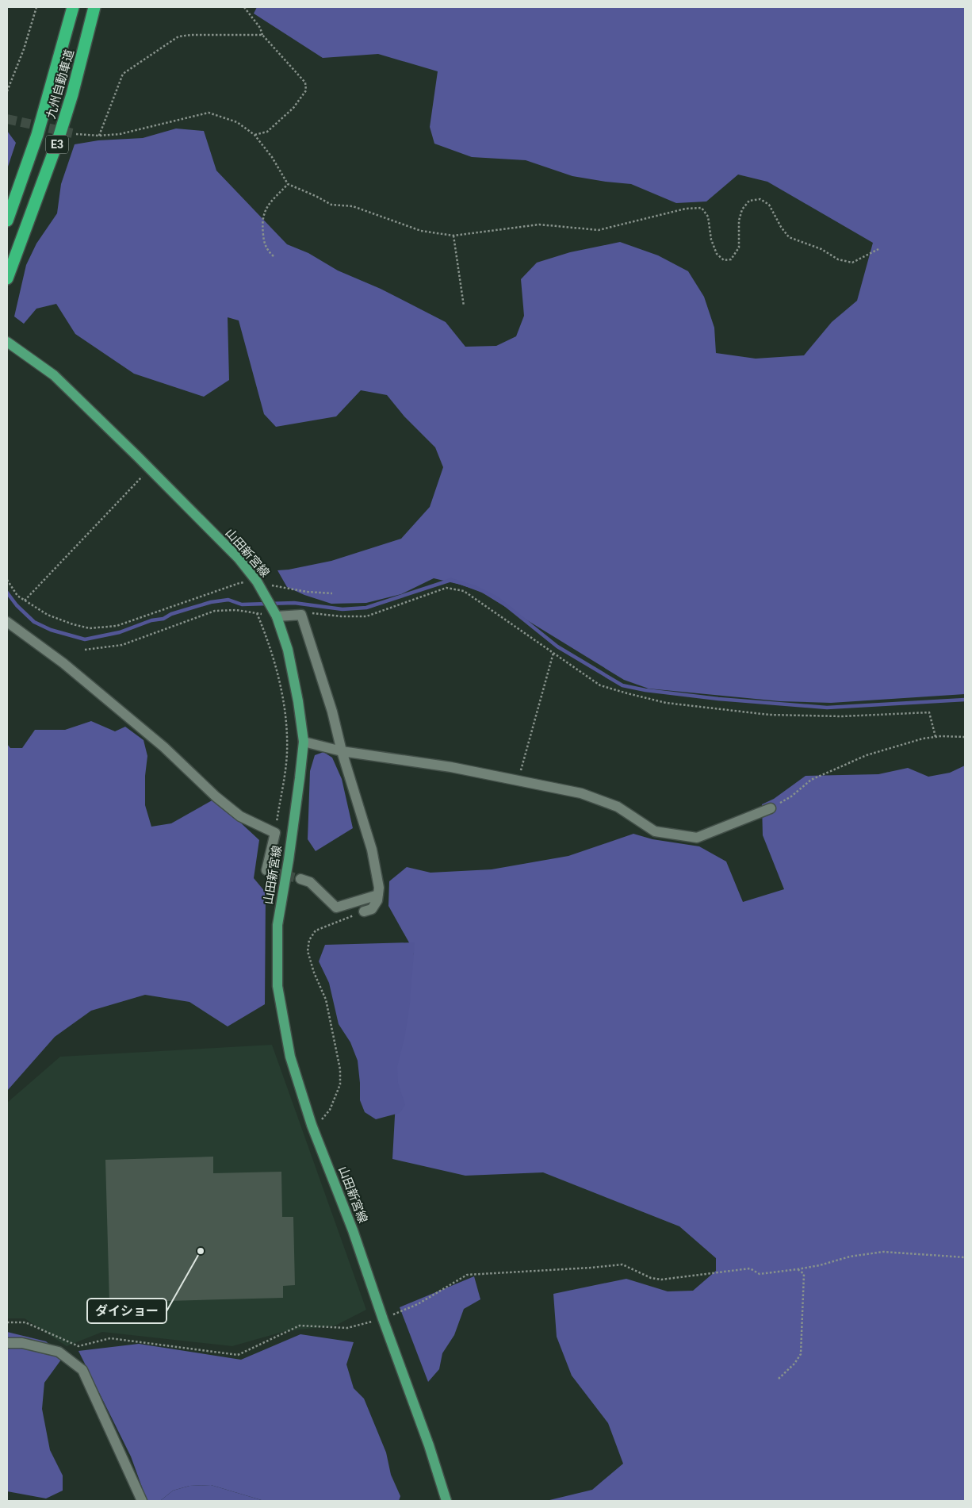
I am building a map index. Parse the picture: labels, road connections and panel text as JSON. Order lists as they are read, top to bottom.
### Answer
{
  "streets": {
    "highway": ["九州自動車道", "E3"],
    "main road": ["山田新宮線"]
  },
  "places": ["ダイショー"]
}
